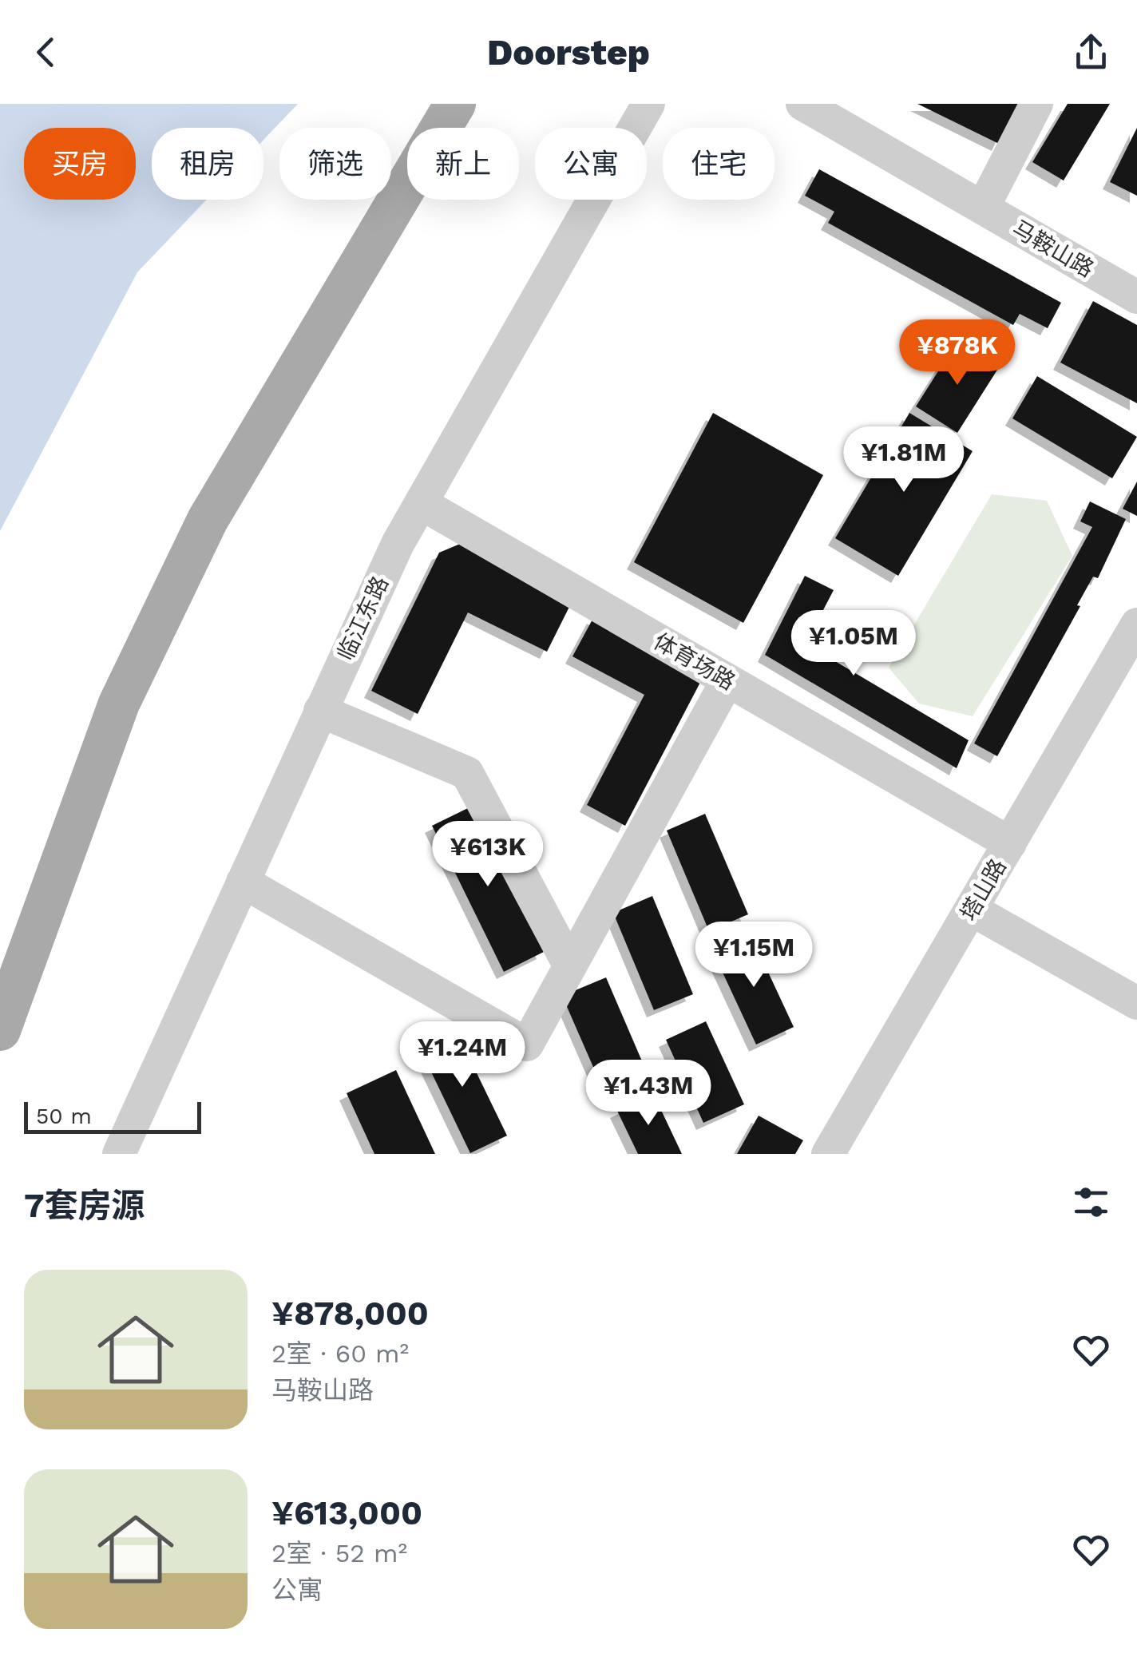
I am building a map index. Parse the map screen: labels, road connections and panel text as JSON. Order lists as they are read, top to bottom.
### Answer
{
  "streets": {
    "street": [
      "马鞍山路",
      "临江东路",
      "体育场路",
      "塔山路"
    ]
  },
  "crossings": [
    ["临江东路", "体育场路"],
    ["体育场路", "塔山路"]
  ],
  "scale_bar": "50 m",
  "page": {
    "header": "Doorstep",
    "chip": [
      "买房",
      "租房",
      "筛选",
      "新上",
      "公寓",
      "住宅"
    ],
    "price": [
      "¥878K",
      "¥1.81M",
      "¥1.05M",
      "¥613K",
      "¥1.15M",
      "¥1.24M",
      "¥1.43M"
    ],
    "scale": "50 m",
    "heading": "7套房源",
    "list": [
      {
        "name": "¥878,000",
        "note": "2室 · 60 m² · 马鞍山路"
      },
      {
        "name": "¥613,000",
        "note": "2室 · 52 m² · 公寓"
      }
    ]
  }
}
